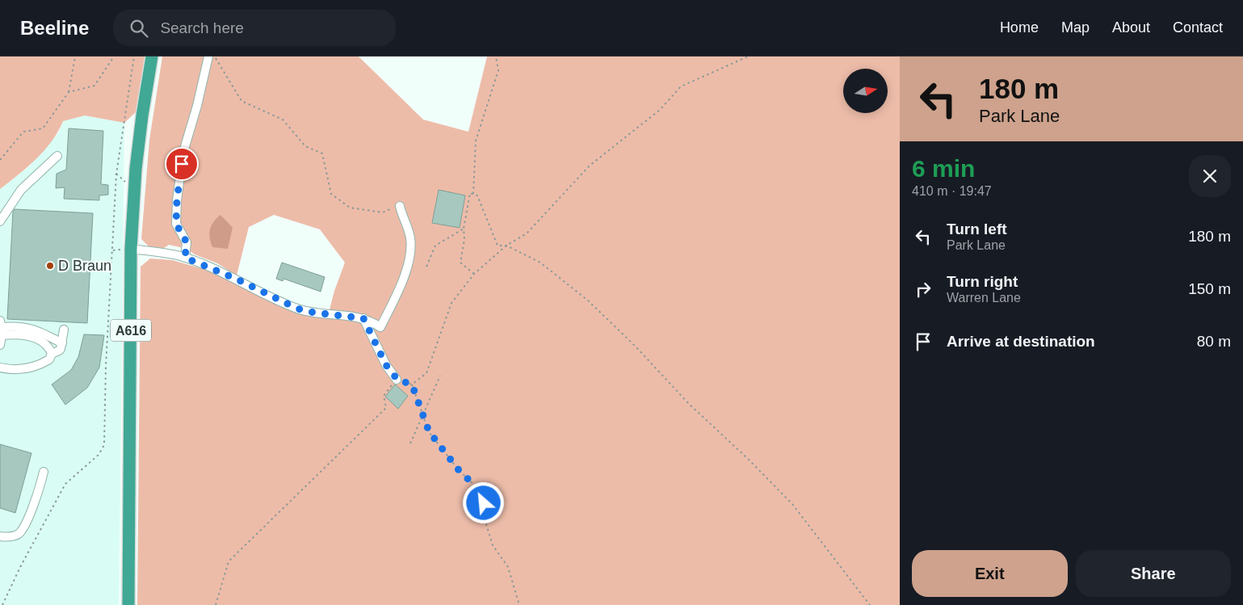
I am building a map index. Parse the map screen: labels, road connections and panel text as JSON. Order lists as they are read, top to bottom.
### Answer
{
  "streets": {
    "highway": ["A616"]
  },
  "places": ["D Braun"],
  "north": "right",
  "page": {
    "header": "Beeline",
    "search": "Search here",
    "nav": [
      "Home",
      "Map",
      "About",
      "Contact"
    ],
    "turn": ["180 m", "Park Lane"],
    "heading": ["6 min", "410 m · 19:47"],
    "list": [
      {
        "name": "Turn left",
        "note": "Park Lane",
        "value": "180 m"
      },
      {
        "name": "Turn right",
        "note": "Warren Lane",
        "value": "150 m"
      },
      {
        "name": "Arrive at destination",
        "value": "80 m"
      }
    ],
    "buttons": ["Exit", "Share"]
  }
}
